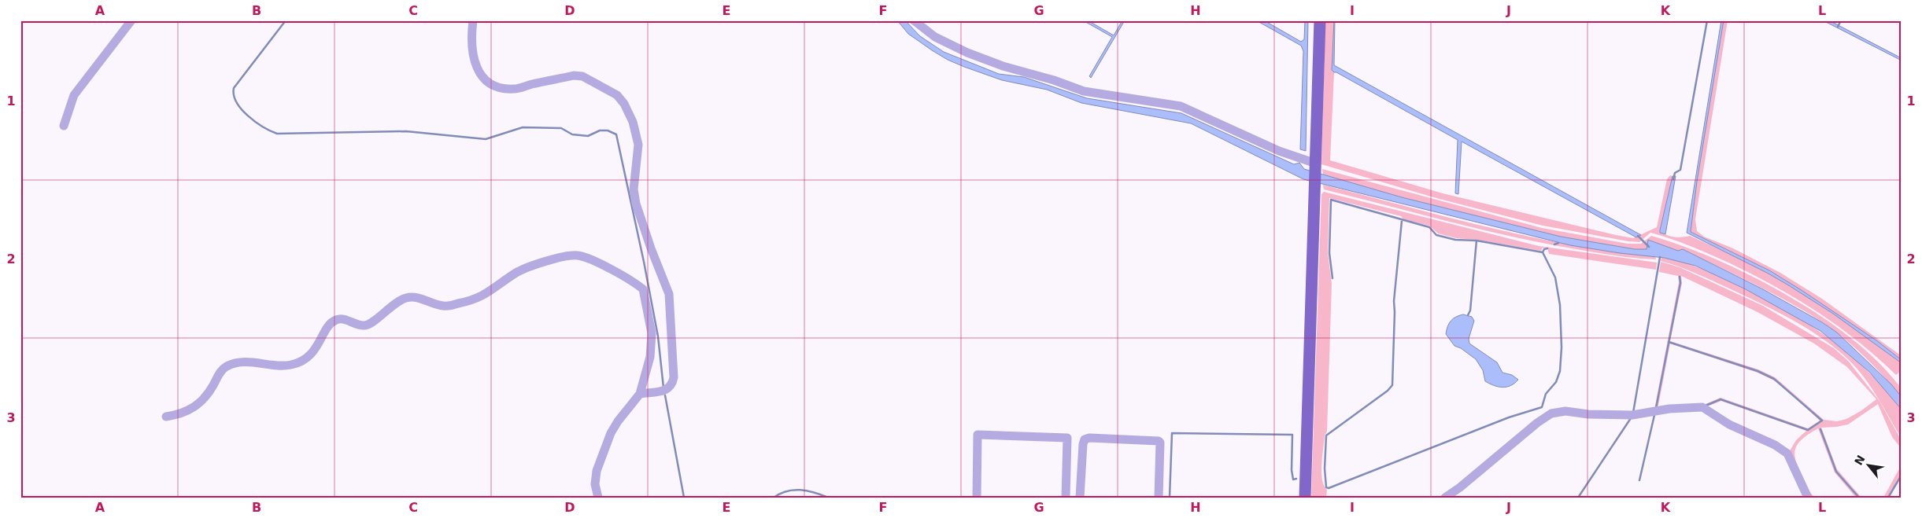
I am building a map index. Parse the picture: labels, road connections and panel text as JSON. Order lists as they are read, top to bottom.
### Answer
{
  "north": "top left",
  "grid": {
    "columns": [
      "A",
      "B",
      "C",
      "D",
      "E",
      "F",
      "G",
      "H",
      "I",
      "J",
      "K",
      "L"
    ],
    "rows": ["1", "2", "3"]
  }
}
